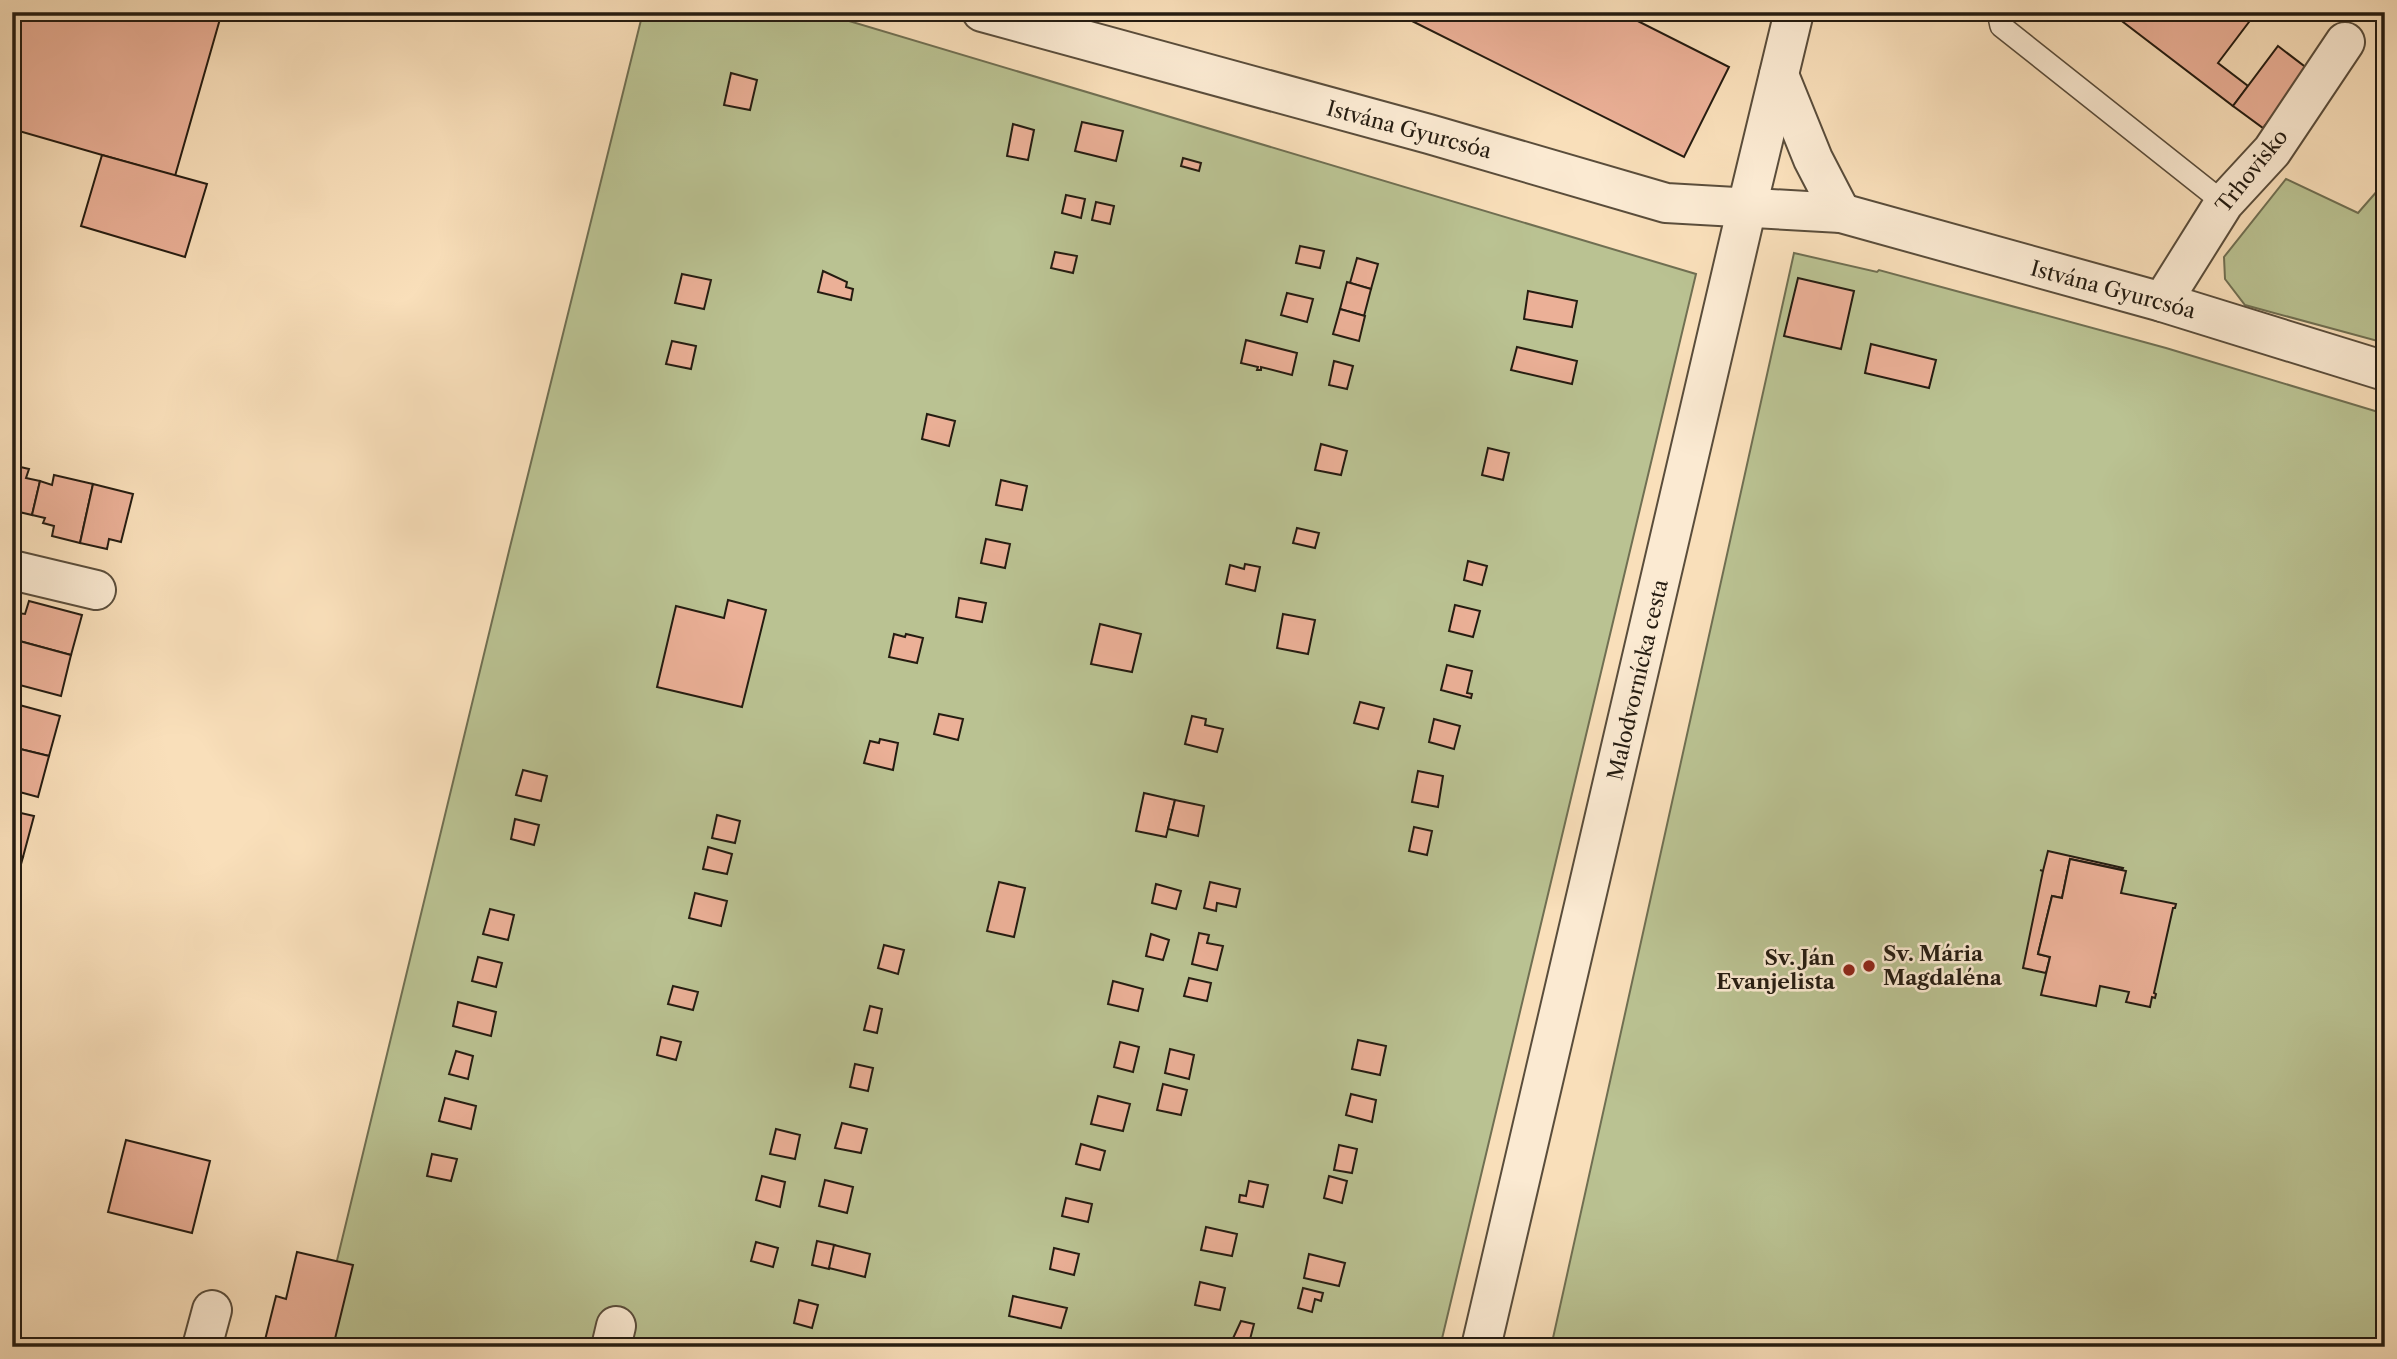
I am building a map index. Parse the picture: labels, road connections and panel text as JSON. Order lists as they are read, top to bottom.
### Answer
{
  "streets": {
    "street": ["Istvána Gyurcsóa", "Trhovisko", "Malodvornícka cesta"]
  },
  "crossings": [
    ["Istvána Gyurcsóa", "Trhovisko"],
    ["Istvána Gyurcsóa", "Malodvornícka cesta"]
  ],
  "places": ["Sv. Mária Magdaléna", "Sv. Ján Evanjelista"]
}
